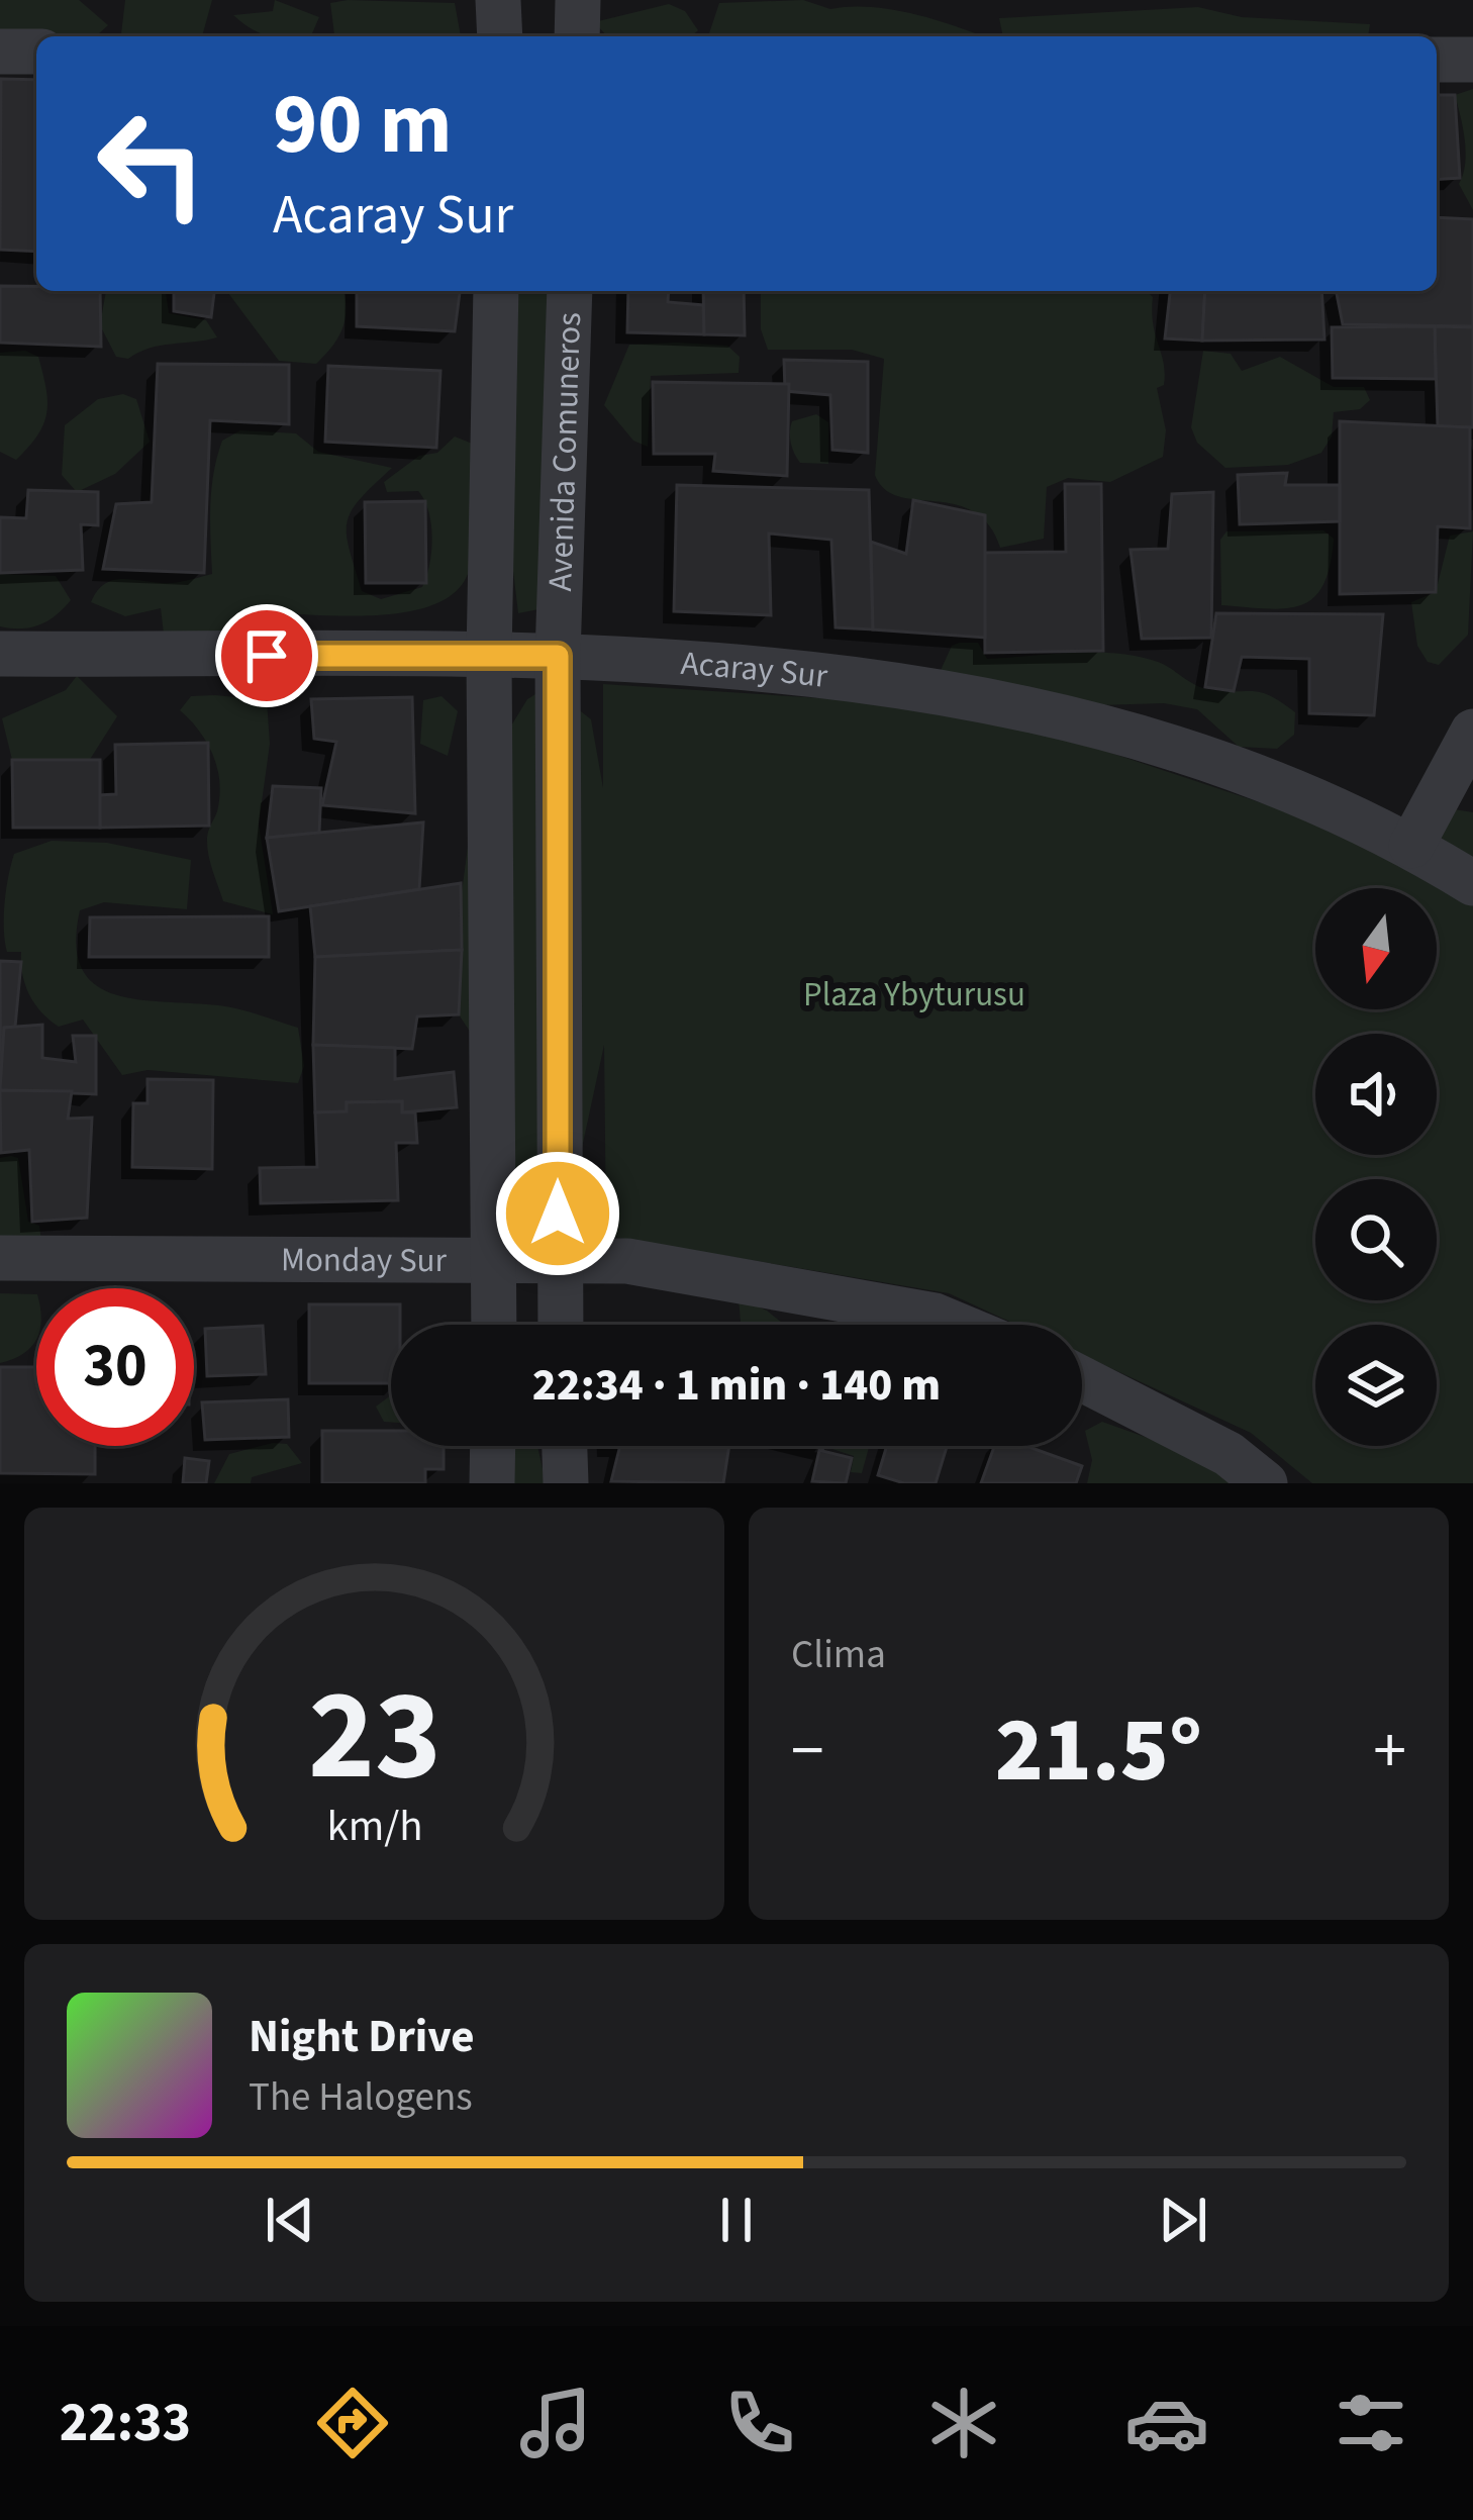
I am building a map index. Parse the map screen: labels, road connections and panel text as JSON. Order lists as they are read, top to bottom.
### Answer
{
  "streets": {
    "street": ["Avenida Comuneros", "Acaray Sur", "Monday Sur"]
  },
  "crossings": [
    ["Avenida Comuneros", "Acaray Sur"],
    ["Avenida Comuneros", "Monday Sur"]
  ],
  "parks": ["Plaza Ybyturusu"],
  "north": "bottom",
  "page": {
    "turn": ["90 m", "Acaray Sur"],
    "limit": "30",
    "trip": "22:34 · 1 min · 140 m",
    "tile": "Clima",
    "heat": ["−", "21.5°", "+"],
    "song": ["Night Drive", "The Halogens"],
    "tabs": "22:33",
    "gauge": ["23", "km/h"]
  }
}
